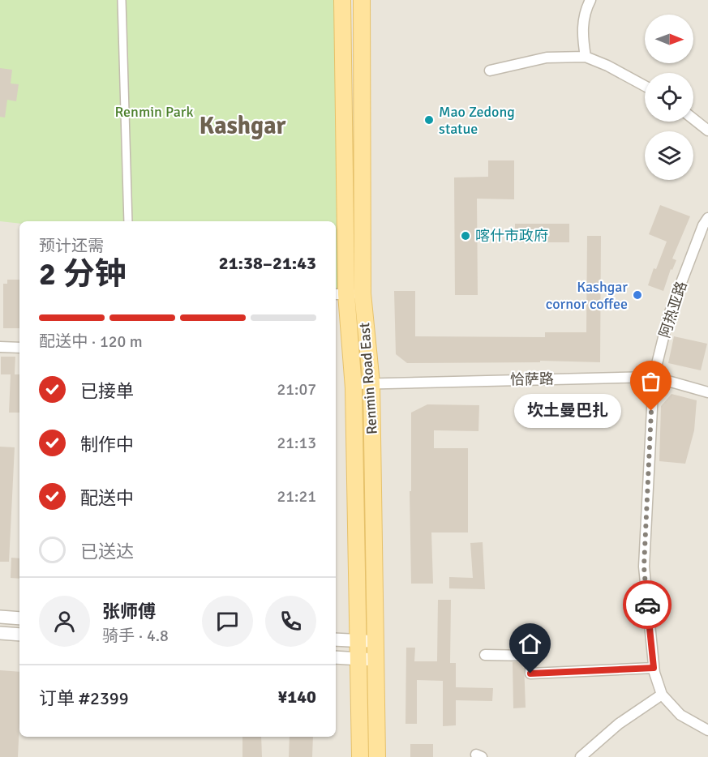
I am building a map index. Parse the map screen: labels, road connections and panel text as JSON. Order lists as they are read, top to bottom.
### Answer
{
  "streets": {
    "main road": ["Renmin Road East"],
    "street": ["阿热亚路", "恰萨路"]
  },
  "crossings": [
    ["阿热亚路", "恰萨路"],
    ["Renmin Road East", "恰萨路"]
  ],
  "districts": ["Kashgar"],
  "parks": ["Renmin Park"],
  "places": [
    "Mao Zedong statue",
    "喀什市政府",
    "Kashgar cornor coffee",
    "坎土曼巴扎"
  ],
  "north": "right",
  "page": {
    "heading": ["2 分钟", "预计还需", "21:38–21:43"],
    "panel": [
      "张师傅",
      "骑手 · 4.8",
      "订单 #2399",
      "¥140"
    ],
    "bar": "配送中 · 120 m",
    "list": [
      ["已接单", "21:07"],
      ["制作中", "21:13"],
      ["配送中", "21:21"],
      "已送达"
    ],
    "bubble": "坎土曼巴扎"
  }
}
